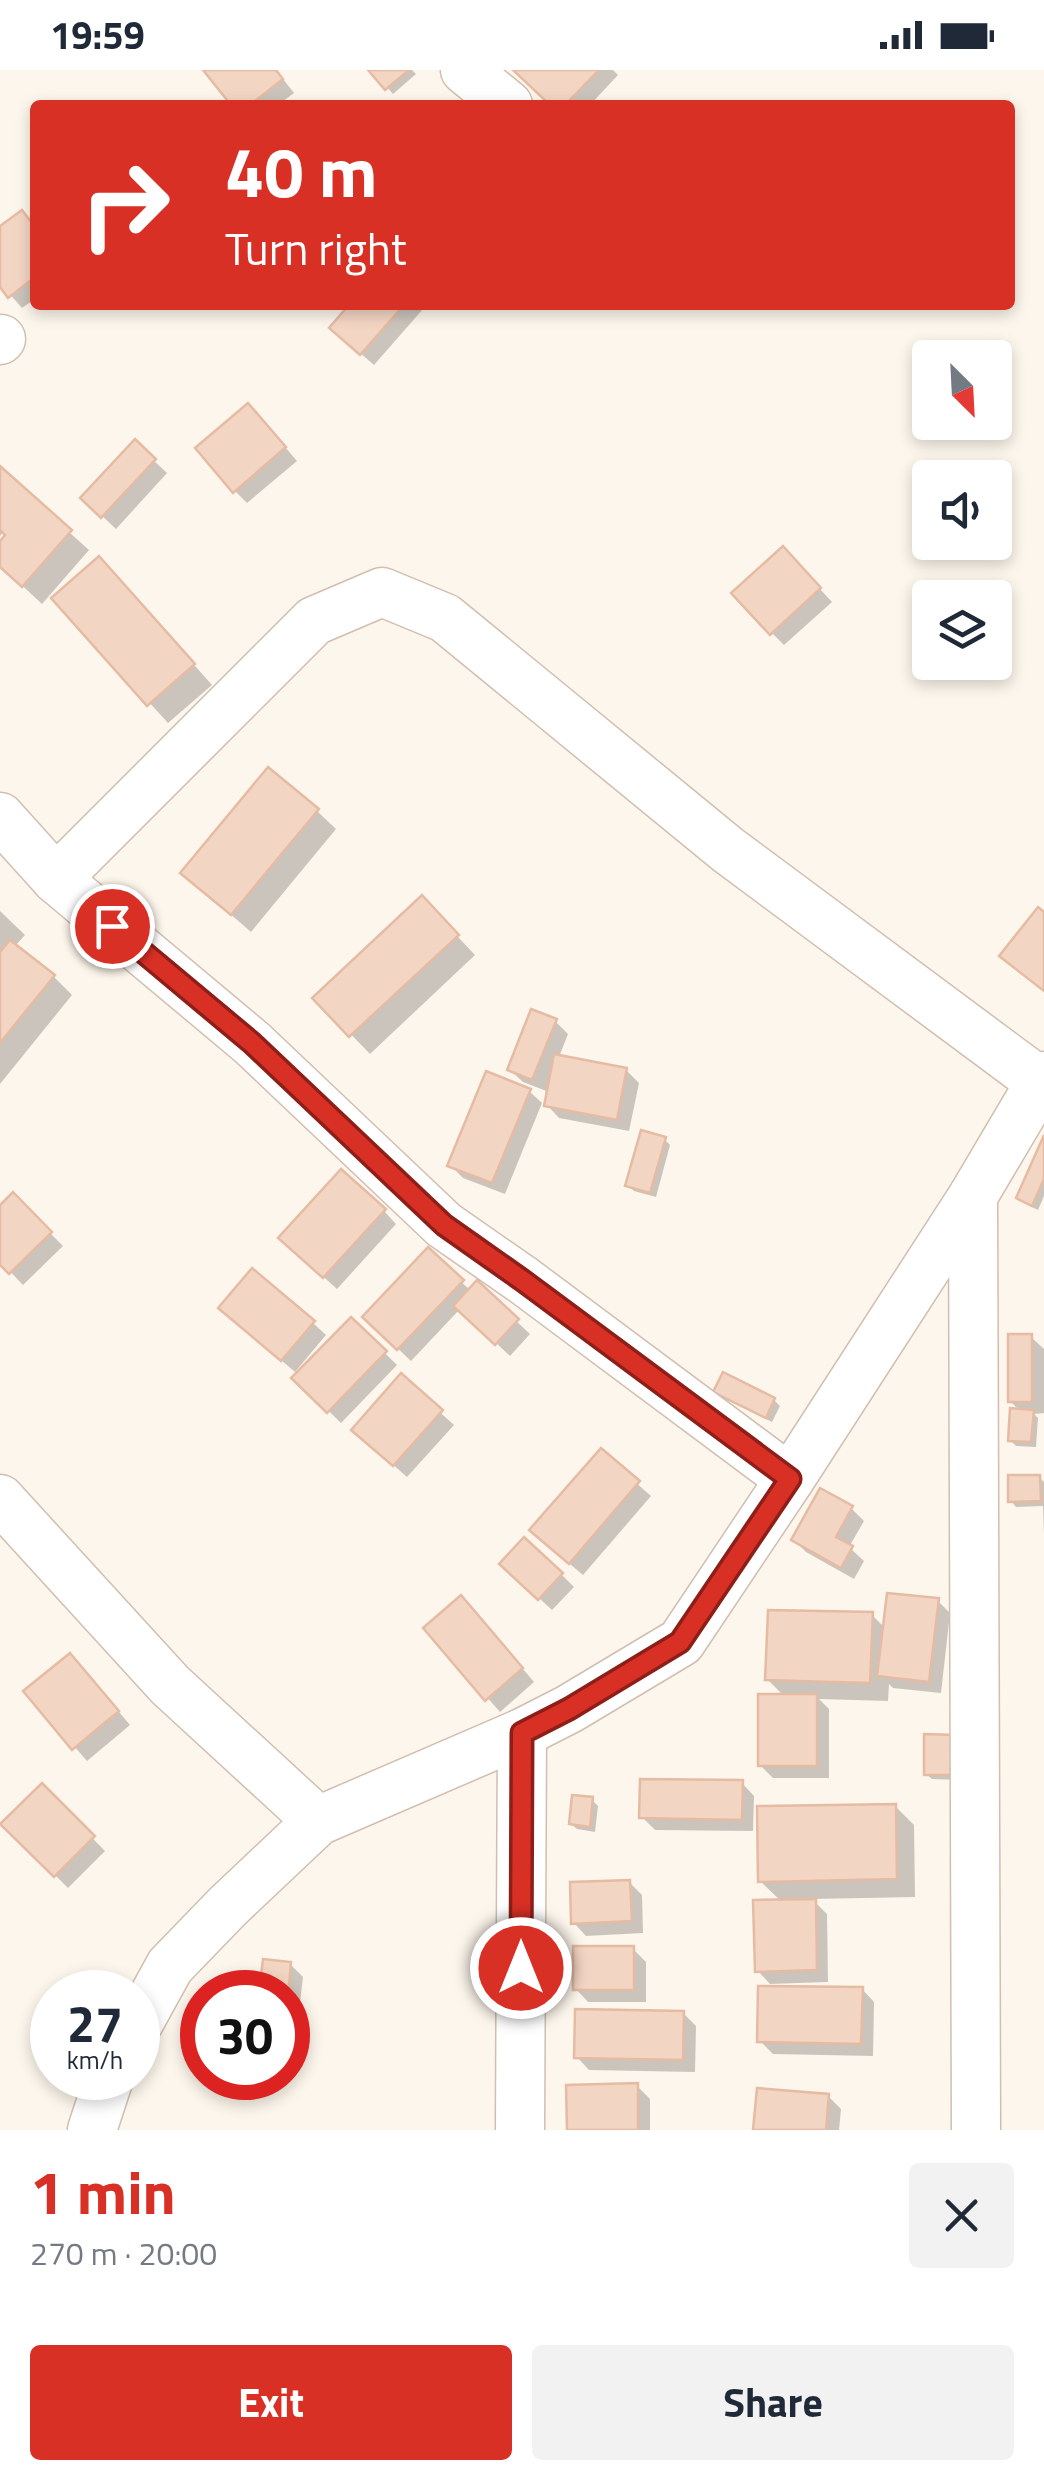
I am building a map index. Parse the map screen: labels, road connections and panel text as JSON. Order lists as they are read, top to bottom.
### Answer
{
  "north": "bottom right",
  "page": {
    "status": "19:59",
    "turn": ["40 m", "Turn right"],
    "speed": "27 km/h",
    "limit": "30",
    "heading": ["1 min", "270 m · 20:00"],
    "buttons": ["Exit", "Share"]
  }
}
